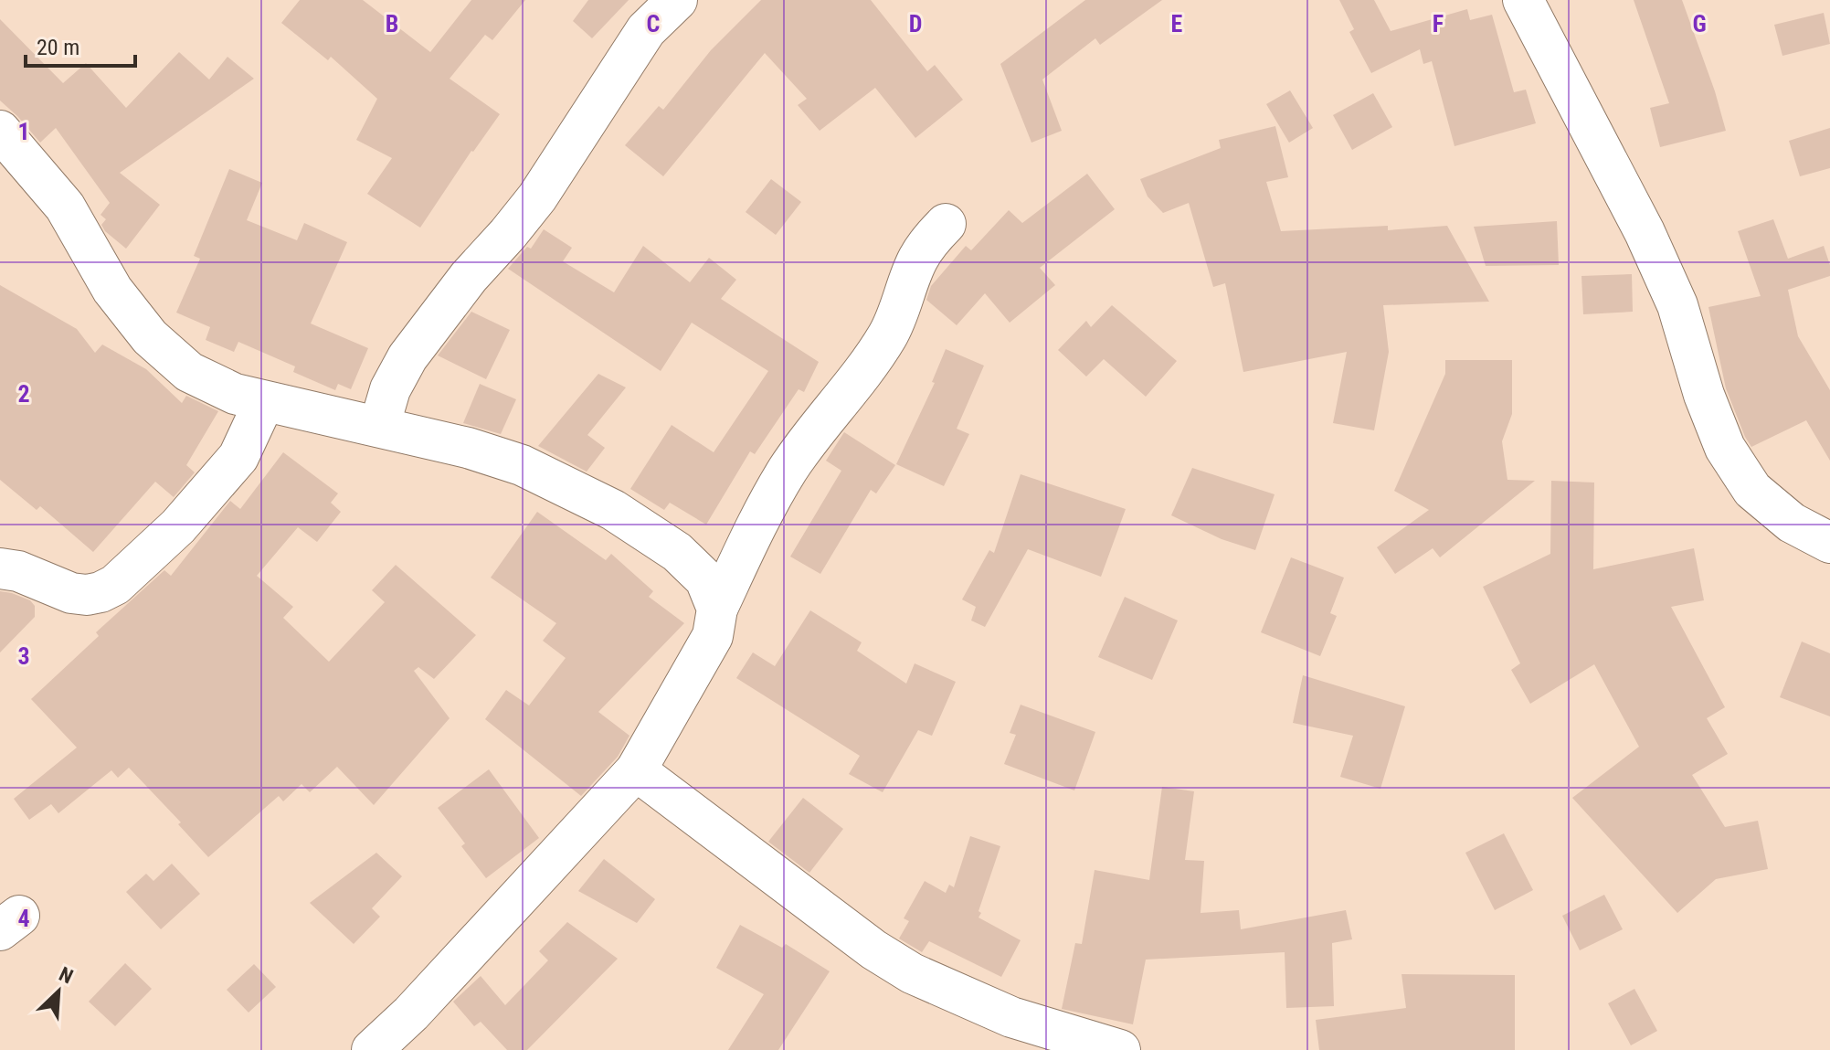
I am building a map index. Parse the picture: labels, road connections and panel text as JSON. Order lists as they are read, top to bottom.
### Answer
{
  "scale_bar": "20 m",
  "north": "top right",
  "grid": {
    "columns": [
      "B",
      "C",
      "D",
      "E",
      "F",
      "G"
    ],
    "rows": [
      "1",
      "2",
      "3",
      "4"
    ]
  }
}
